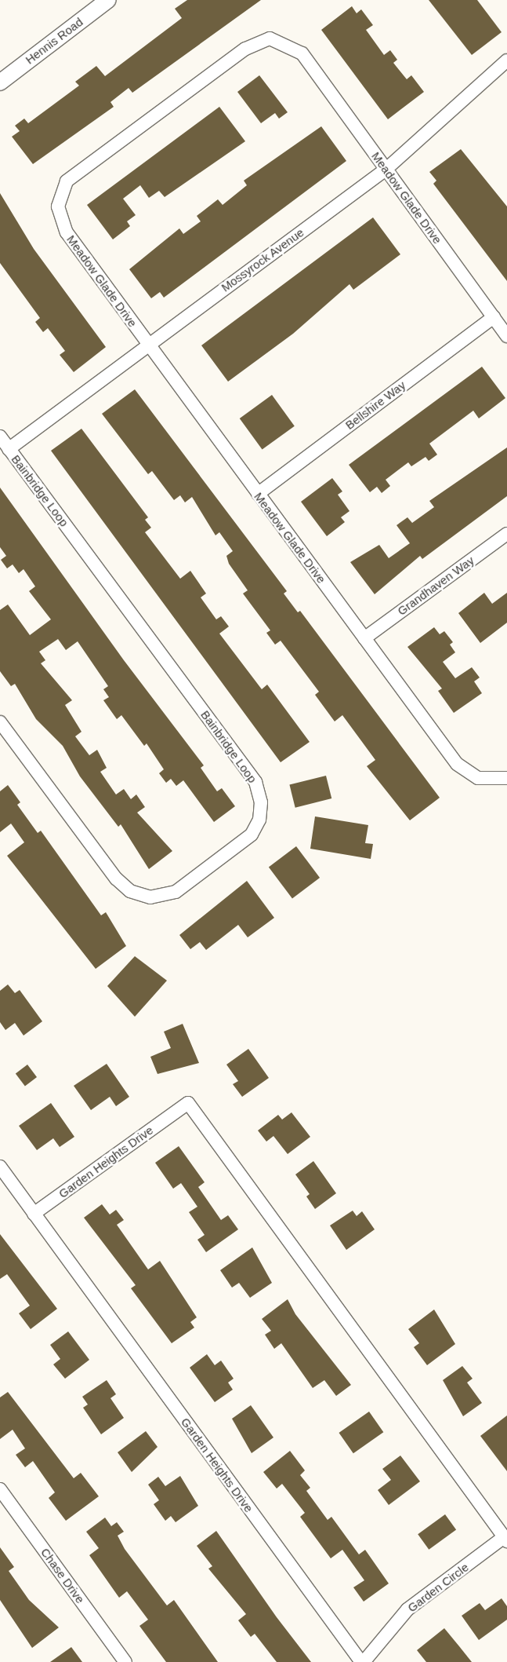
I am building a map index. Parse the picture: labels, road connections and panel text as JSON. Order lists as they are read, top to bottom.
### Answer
{
  "streets": {
    "street": [
      "Hennis Road",
      "Meadow Glade Drive",
      "Mossyrock Avenue",
      "Bellshire Way",
      "Bainbridge Loop",
      "Grandhaven Way",
      "Garden Heights Drive",
      "Chase Drive",
      "Garden Circle"
    ]
  },
  "crossings": [
    ["Meadow Glade Drive", "Mossyrock Avenue"],
    ["Meadow Glade Drive", "Bellshire Way"],
    ["Meadow Glade Drive", "Grandhaven Way"],
    ["Mossyrock Avenue", "Bainbridge Loop"],
    ["Garden Heights Drive", "Garden Circle"]
  ]
}
